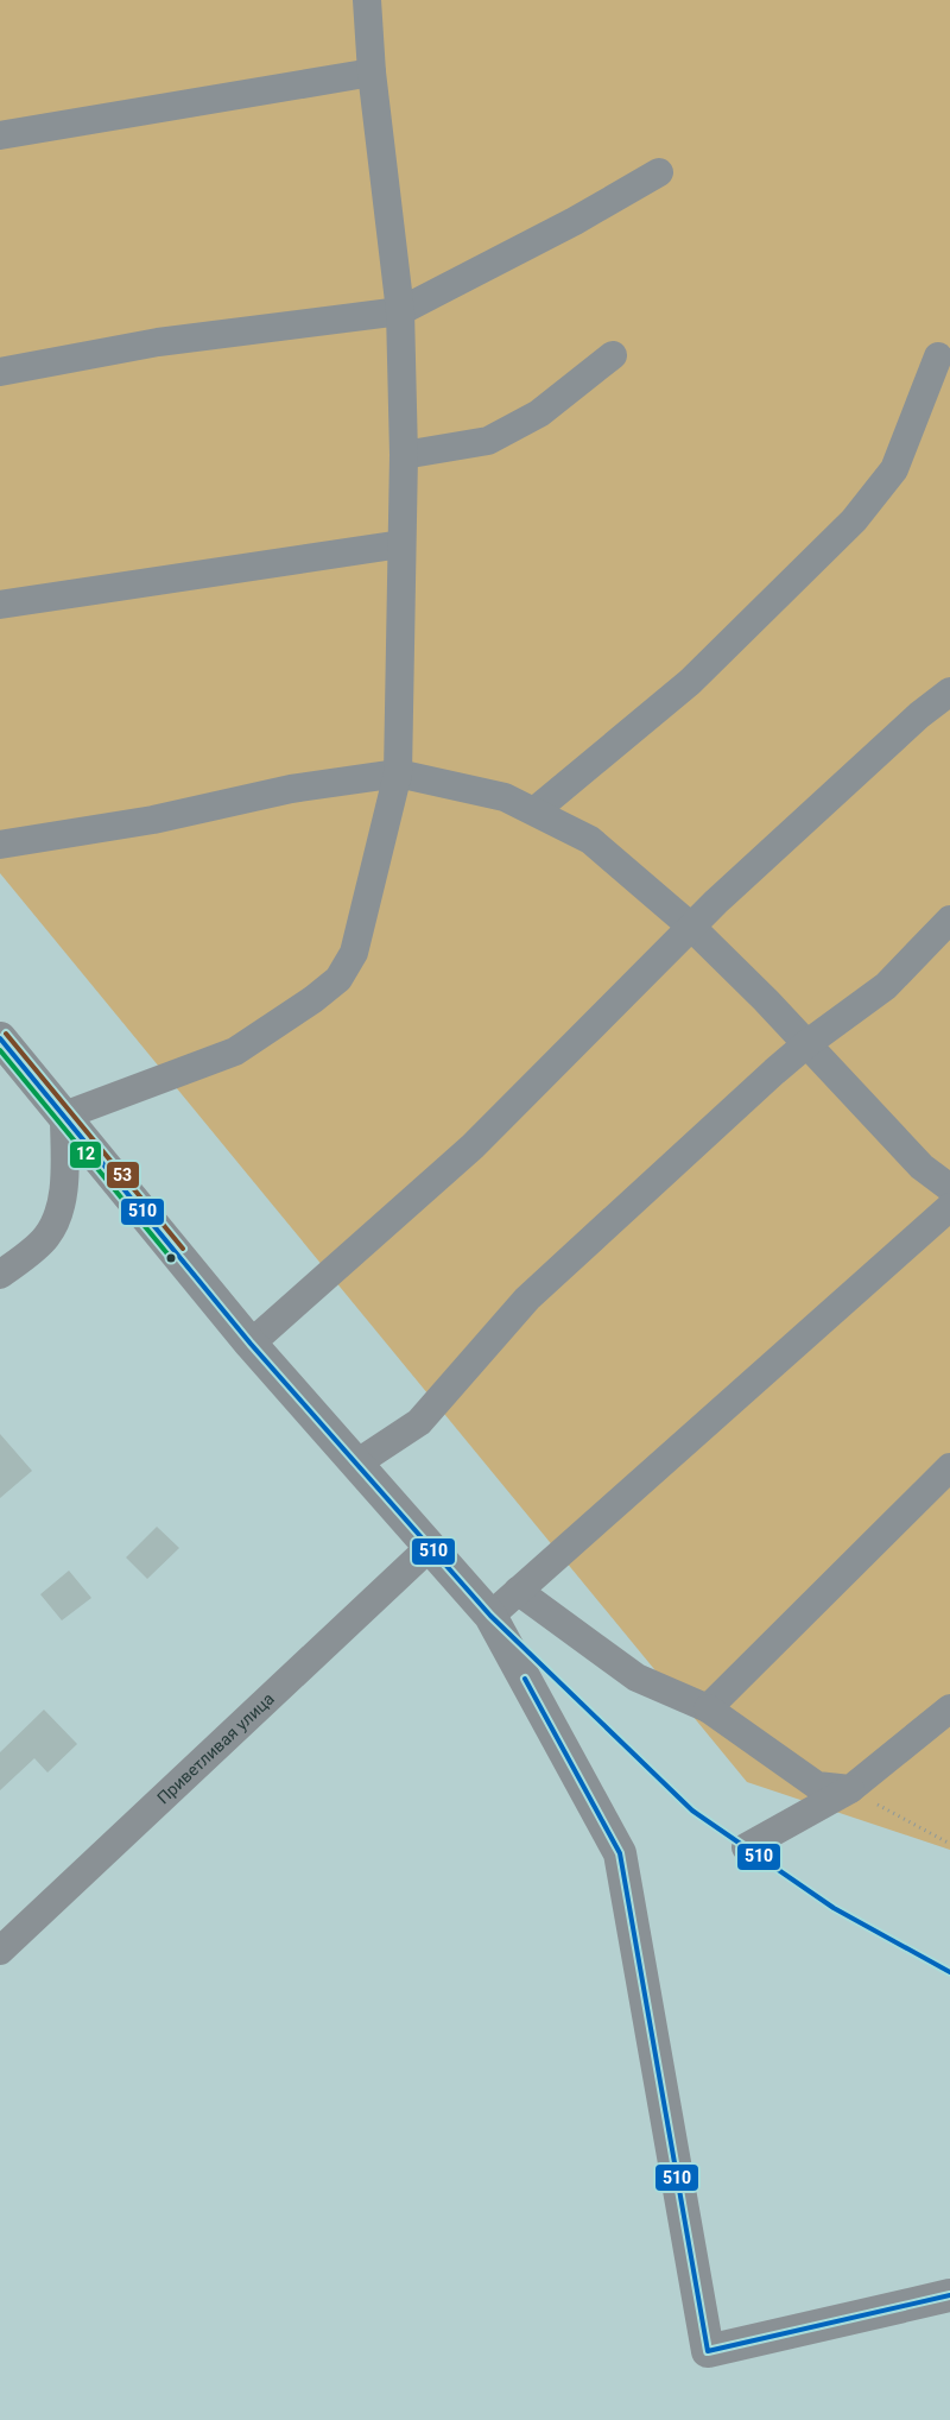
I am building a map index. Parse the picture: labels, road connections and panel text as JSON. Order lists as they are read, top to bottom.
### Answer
{
  "streets": {
    "street": ["Приветливая улица"]
  },
  "lines": ["transit line 53", "transit line 510", "transit line 12"]
}
